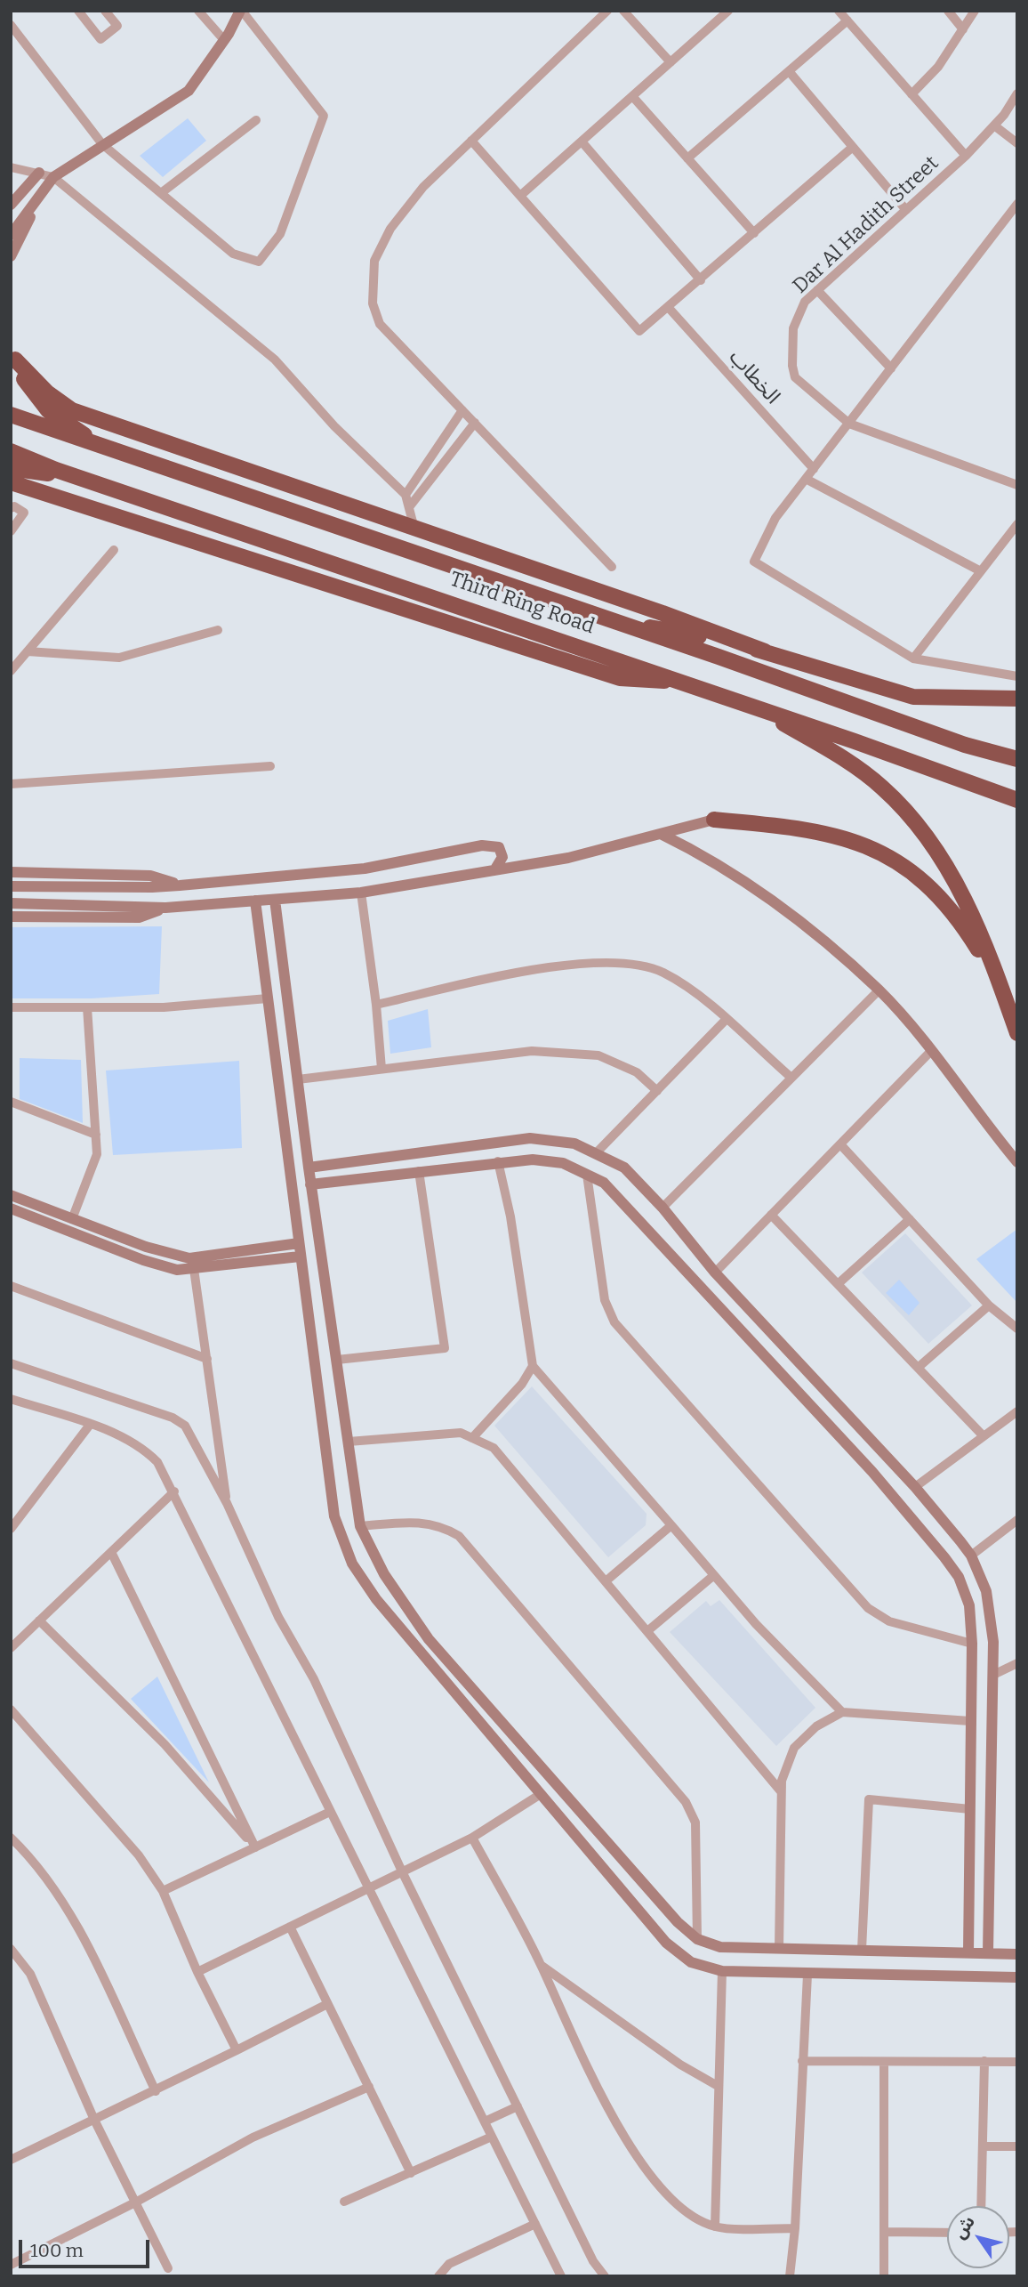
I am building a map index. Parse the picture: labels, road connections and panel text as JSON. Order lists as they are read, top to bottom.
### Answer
{
  "streets": {
    "highway": ["Third Ring Road"],
    "street": ["Dar Al Hadith Street", "الخطاب"]
  },
  "scale_bar": "100 m",
  "north": "top left"
}
